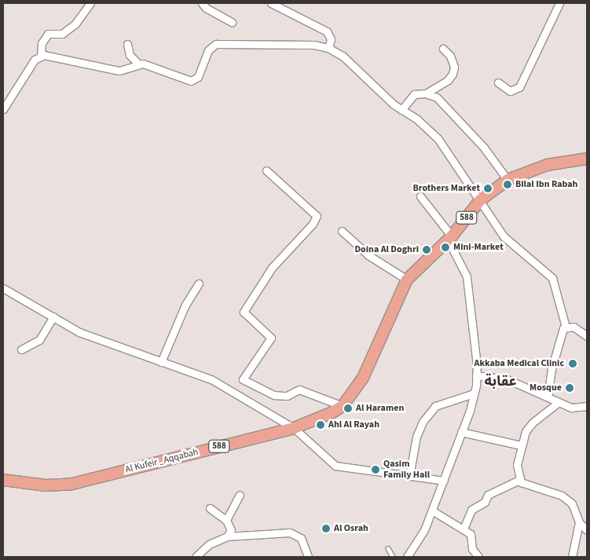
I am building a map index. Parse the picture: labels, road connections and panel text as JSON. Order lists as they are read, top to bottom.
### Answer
{
  "streets": {
    "main road": ["588", "Al Kufeir _Aqqabah"]
  },
  "crossings": [
    ["588", "Al Kufeir _Aqqabah"]
  ],
  "districts": ["عقابة"],
  "places": [
    "Bilal Ibn Rabah",
    "Brothers Market",
    "Mini-Market",
    "Doina Al Doghri",
    "Akkaba Medical Clinic",
    "Mosque",
    "Al Haramen",
    "Ahl Al Rayah",
    "Qasim Family Hall",
    "Al Osrah"
  ]
}
